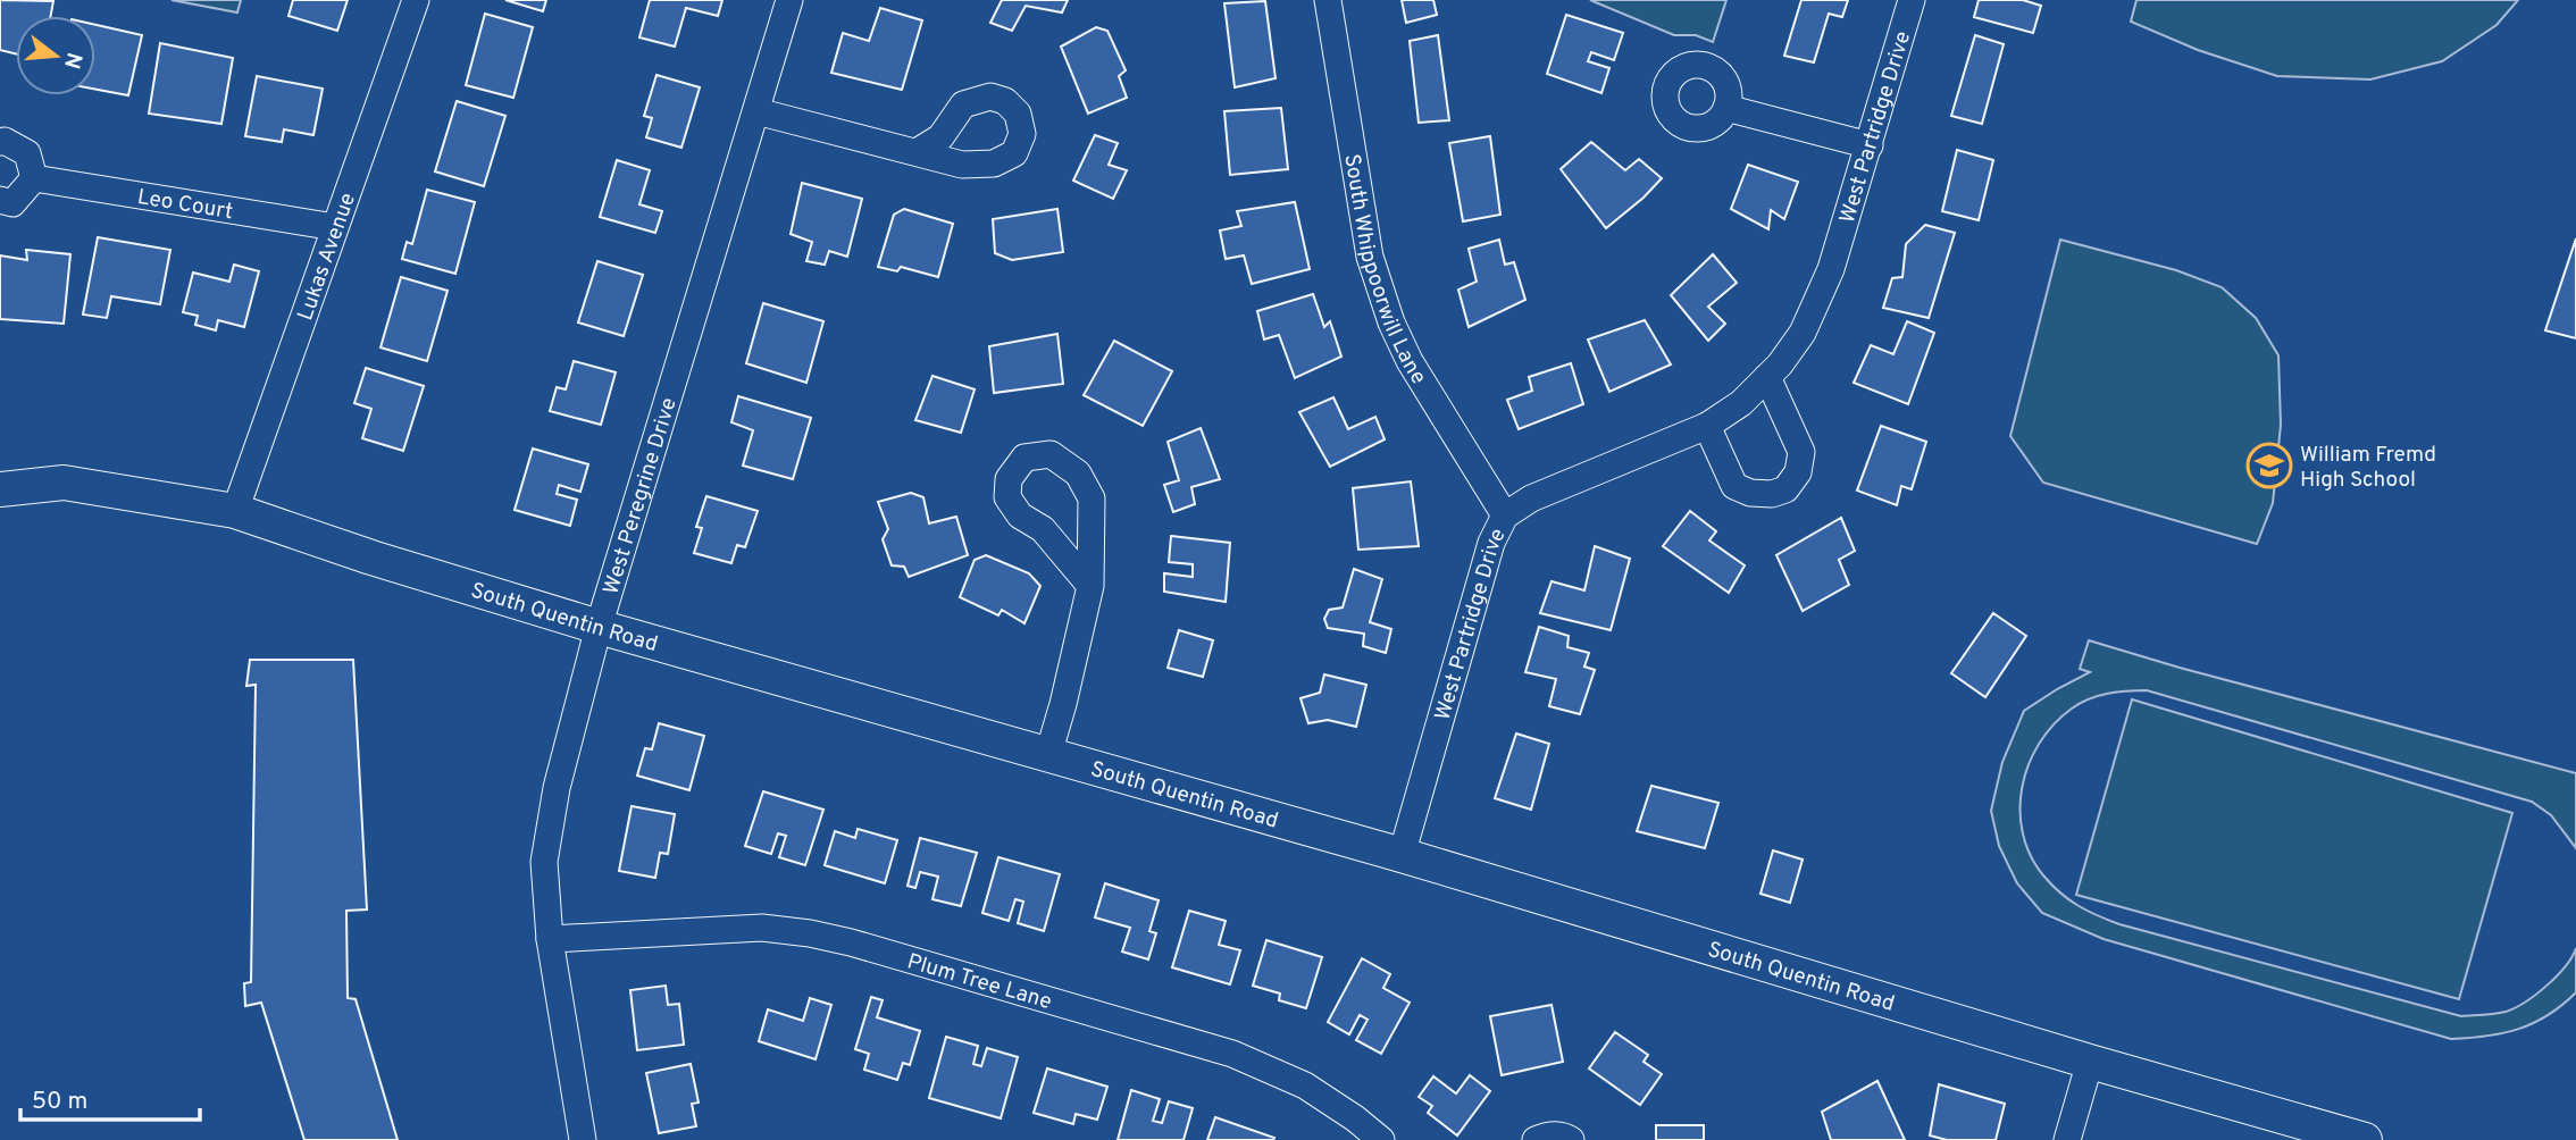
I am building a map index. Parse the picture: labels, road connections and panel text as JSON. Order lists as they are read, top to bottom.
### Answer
{
  "streets": {
    "main road": ["South Quentin Road"],
    "street": [
      "West Partridge Drive",
      "Leo Court",
      "Lukas Avenue",
      "South Whippoorwill Lane",
      "West Peregrine Drive",
      "Plum Tree Lane"
    ]
  },
  "crossings": [
    ["West Partridge Drive", "South Whippoorwill Lane"],
    ["West Partridge Drive", "South Quentin Road"],
    ["Leo Court", "Lukas Avenue"],
    ["Lukas Avenue", "South Quentin Road"],
    ["West Peregrine Drive", "South Quentin Road"],
    ["West Peregrine Drive", "Plum Tree Lane"]
  ],
  "places": {
    "school or university": ["William Fremd High School"]
  },
  "scale_bar": "50 m",
  "north": "right"
}
